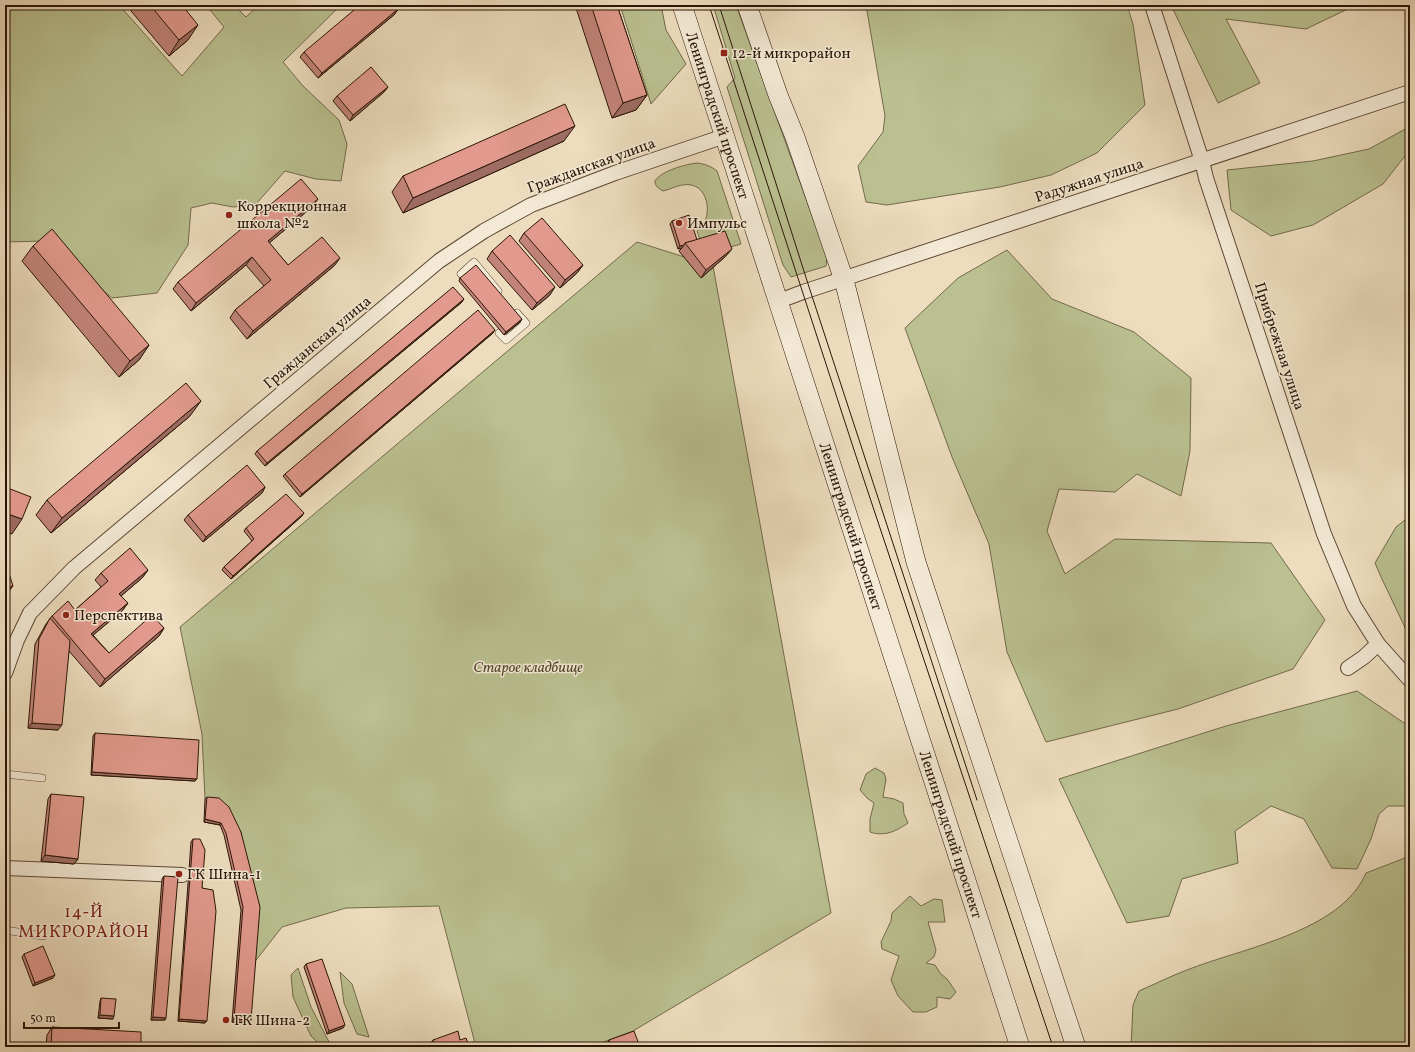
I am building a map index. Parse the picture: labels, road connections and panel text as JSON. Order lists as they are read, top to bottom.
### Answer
{
  "streets": {
    "main road": ["Ленинградский проспект"],
    "street": ["Гражданская улица", "Радужная улица", "Прибрежная улица"]
  },
  "crossings": [
    ["Ленинградский проспект", "Гражданская улица"],
    ["Ленинградский проспект", "Радужная улица"],
    ["Радужная улица", "Прибрежная улица"]
  ],
  "districts": ["14-Й МИКРОРАЙОН"],
  "parks": ["Старое кладбище"],
  "places": {
    "transit": ["12-й микрорайон"],
    "other": [
      "Коррекционная школа №2",
      "Импульс",
      "Перспектива",
      "ГК Шина-1",
      "ГК Шина-2"
    ]
  },
  "scale_bar": "50 m"
}
